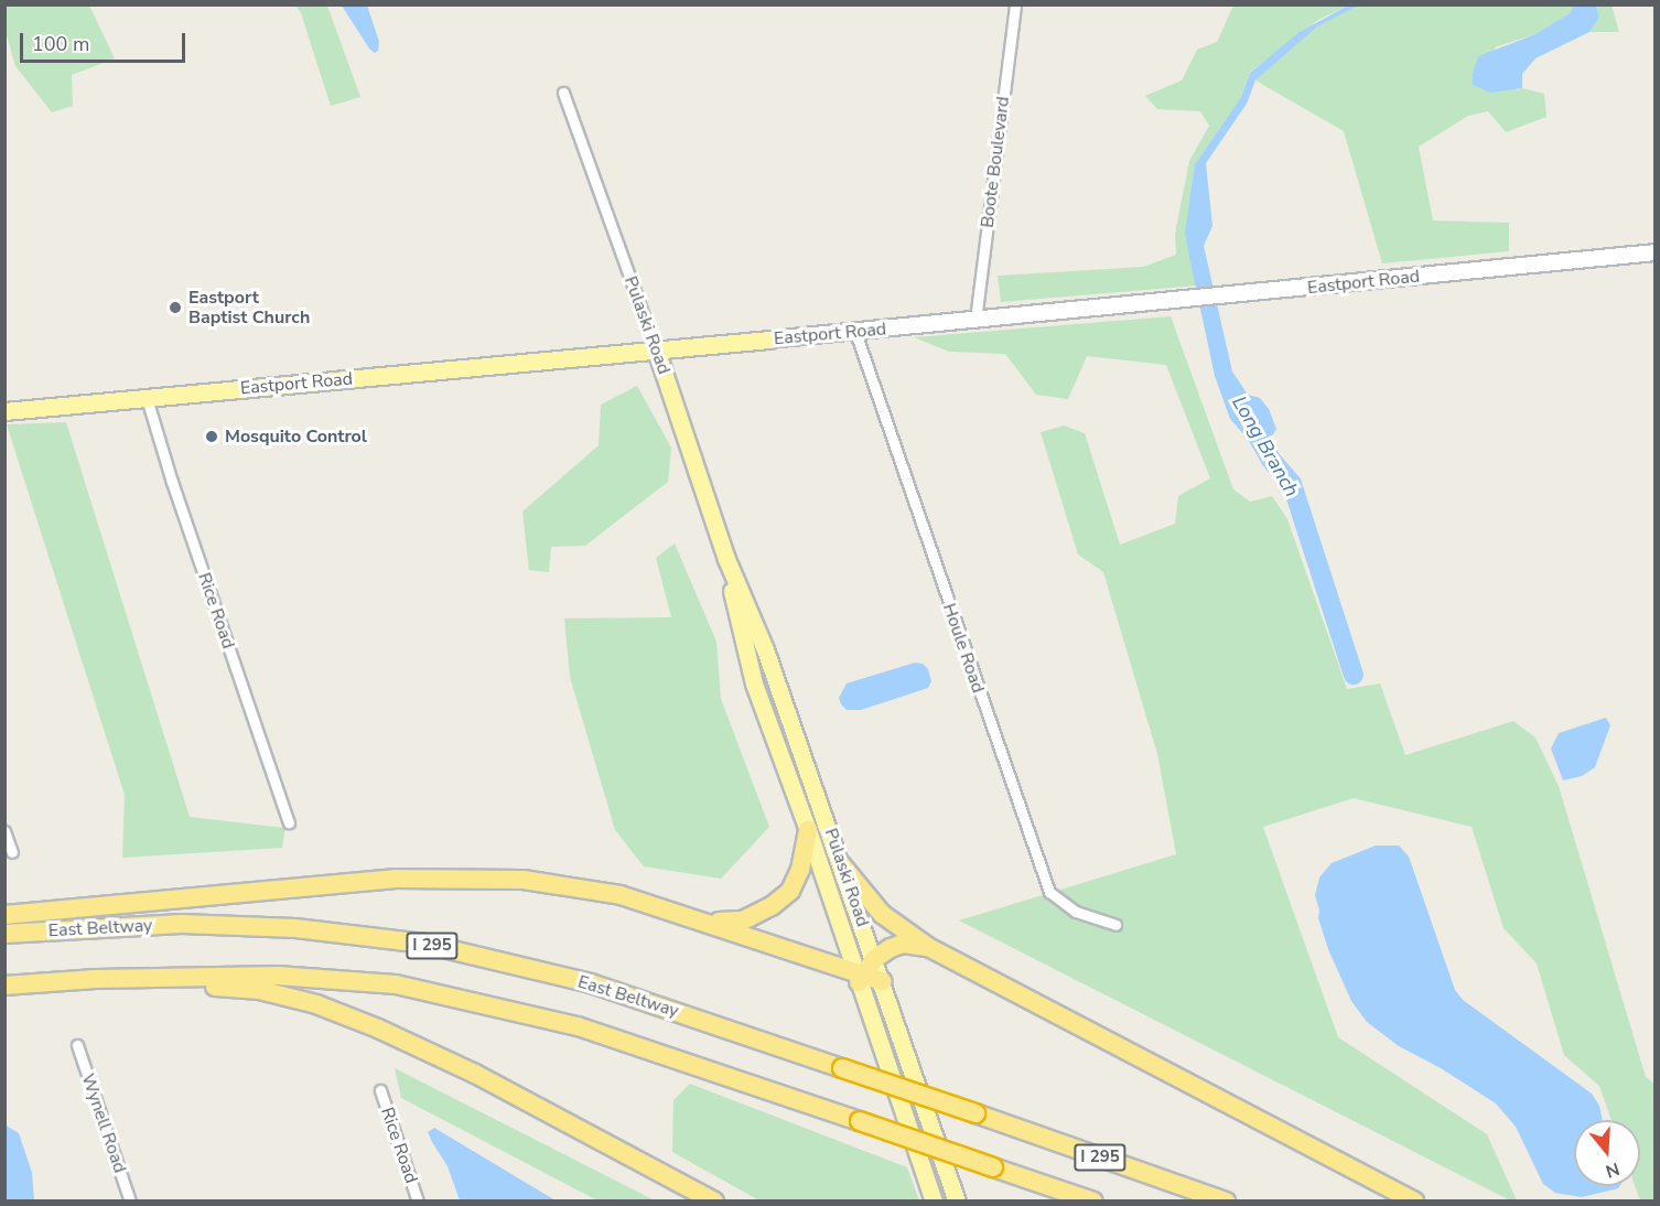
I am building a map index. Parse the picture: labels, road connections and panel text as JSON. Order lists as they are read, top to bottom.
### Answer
{
  "streets": {
    "highway": ["East Beltway", "I 295"],
    "main road": ["Eastport Road", "Pulaski Road"],
    "street": [
      "Boote Boulevard",
      "Rice Road",
      "Houle Road",
      "Wynell Road"
    ]
  },
  "crossings": [
    ["Boote Boulevard", "Eastport Road"],
    ["Eastport Road", "Pulaski Road"],
    ["Eastport Road", "Rice Road"],
    ["Eastport Road", "Houle Road"]
  ],
  "water": ["Long Branch"],
  "places": ["Eastport Baptist Church", "Mosquito Control"],
  "scale_bar": "100 m",
  "north": "bottom"
}
